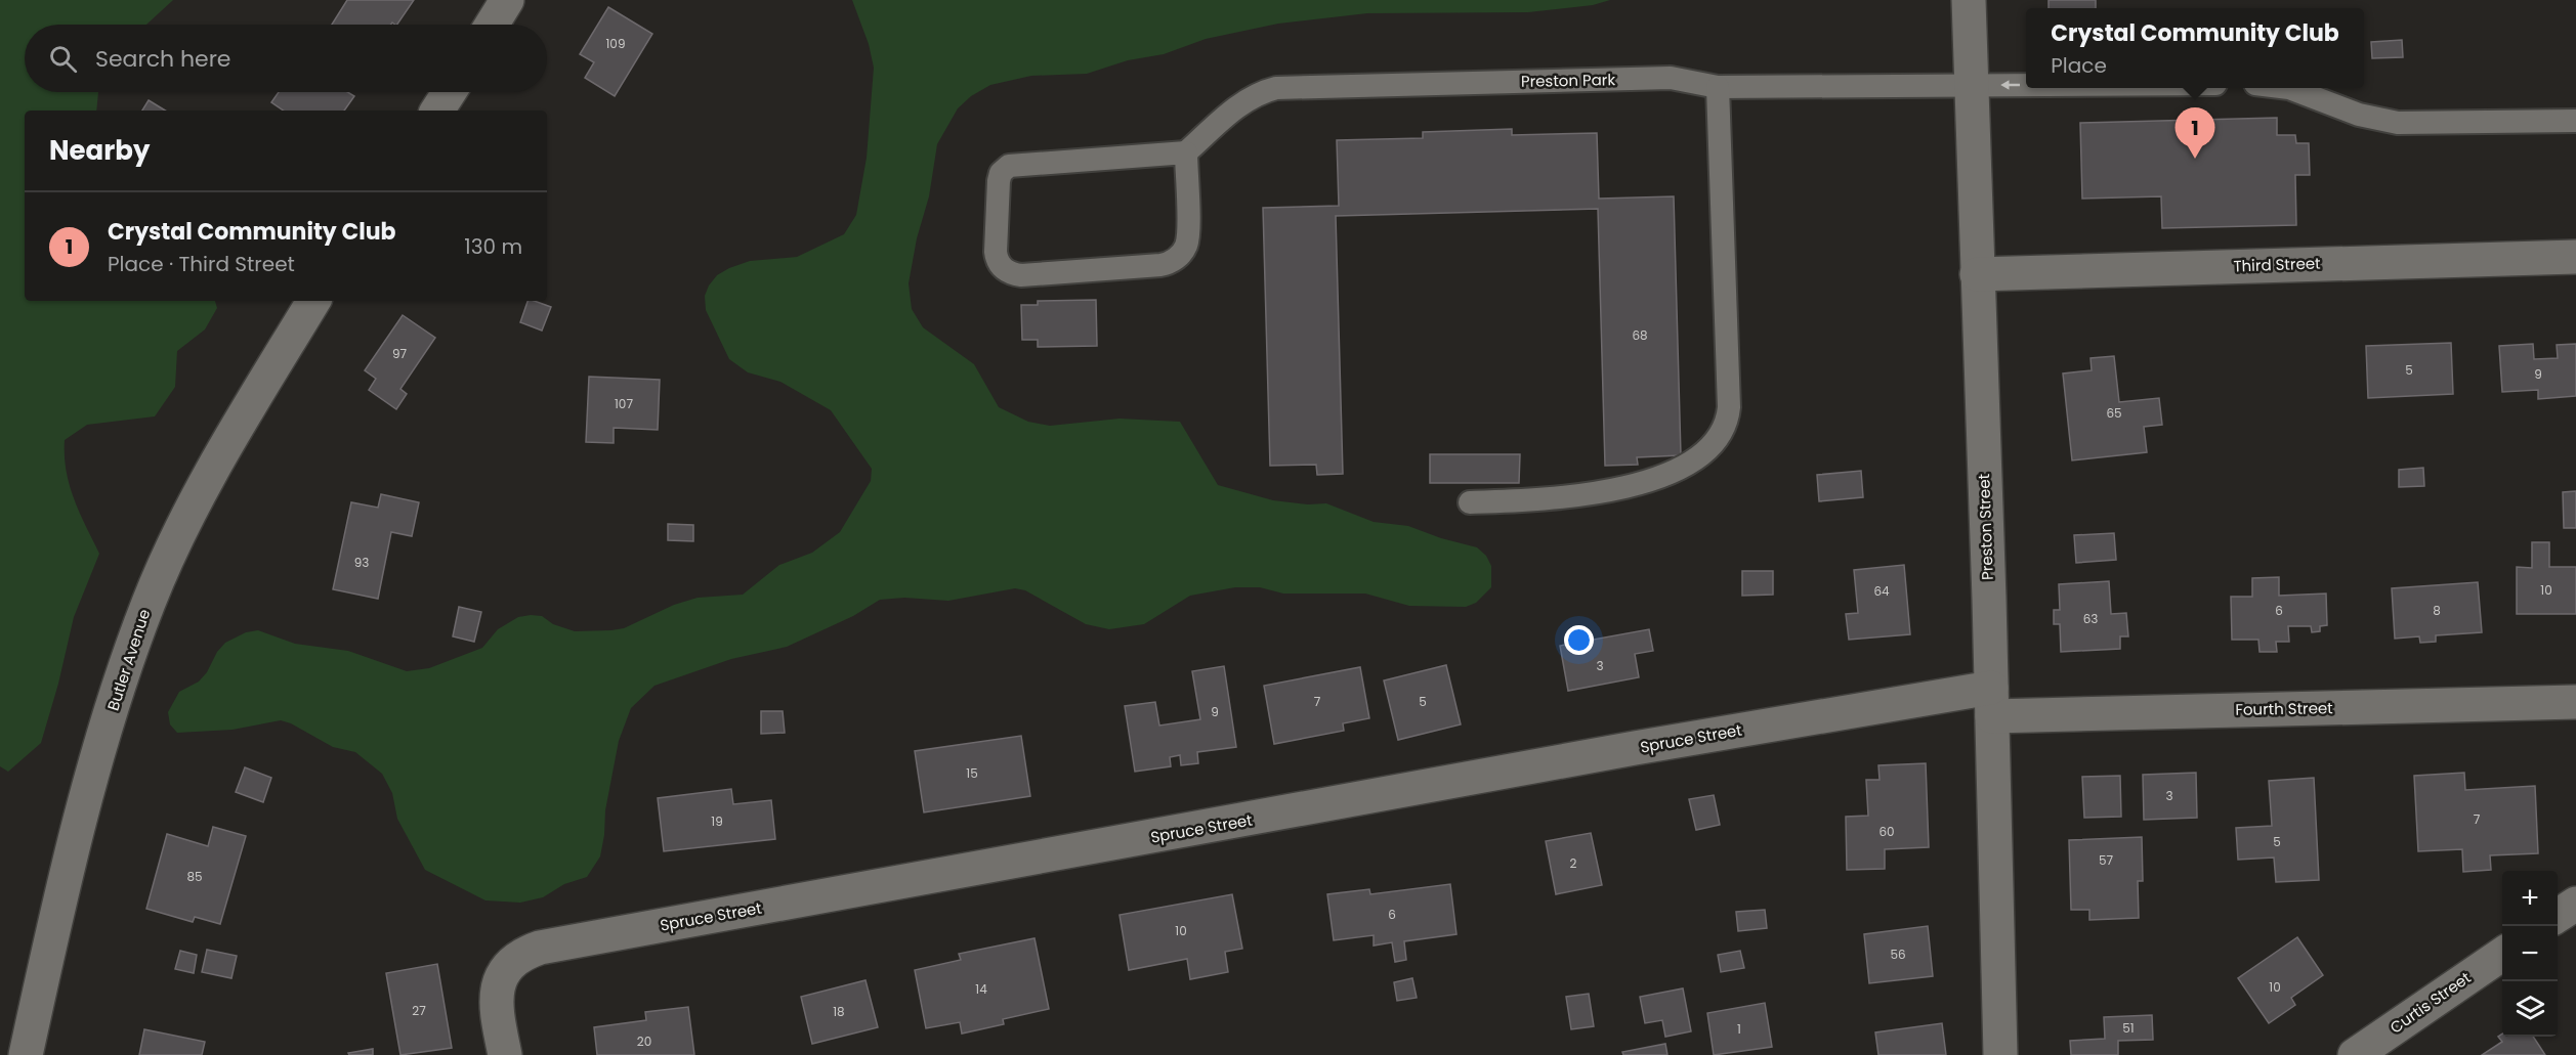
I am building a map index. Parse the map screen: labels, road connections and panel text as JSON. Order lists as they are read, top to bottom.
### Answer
{
  "streets": {
    "street": [
      "Third Street",
      "Preston Street",
      "Butler Avenue",
      "Fourth Street",
      "Spruce Street",
      "Curtis Street"
    ],
    "lane": ["Preston Park"]
  },
  "crossings": [
    ["Preston Park", "Preston Street"],
    ["Third Street", "Preston Street"],
    ["Preston Street", "Fourth Street"],
    ["Preston Street", "Spruce Street"],
    ["Fourth Street", "Spruce Street"]
  ],
  "house_numbers": [
    "109",
    "68",
    "97",
    "5",
    "9",
    "107",
    "65",
    "93",
    "10",
    "64",
    "6",
    "8",
    "63",
    "3",
    "7",
    "5",
    "9",
    "15",
    "3",
    "7",
    "19",
    "60",
    "5",
    "57",
    "2",
    "85",
    "6",
    "10",
    "56",
    "10",
    "14",
    "27",
    "18",
    "51",
    "1",
    "20"
  ],
  "page": {
    "popup": ["Crystal Community Club", "Place"],
    "search": "Search here",
    "pins": "1",
    "heading": "Nearby",
    "list": [
      {
        "mark": "1",
        "name": "Crystal Community Club",
        "note": "Place · Third Street",
        "value": "130 m"
      }
    ],
    "map_buttons": ["+", "−"]
  }
}
